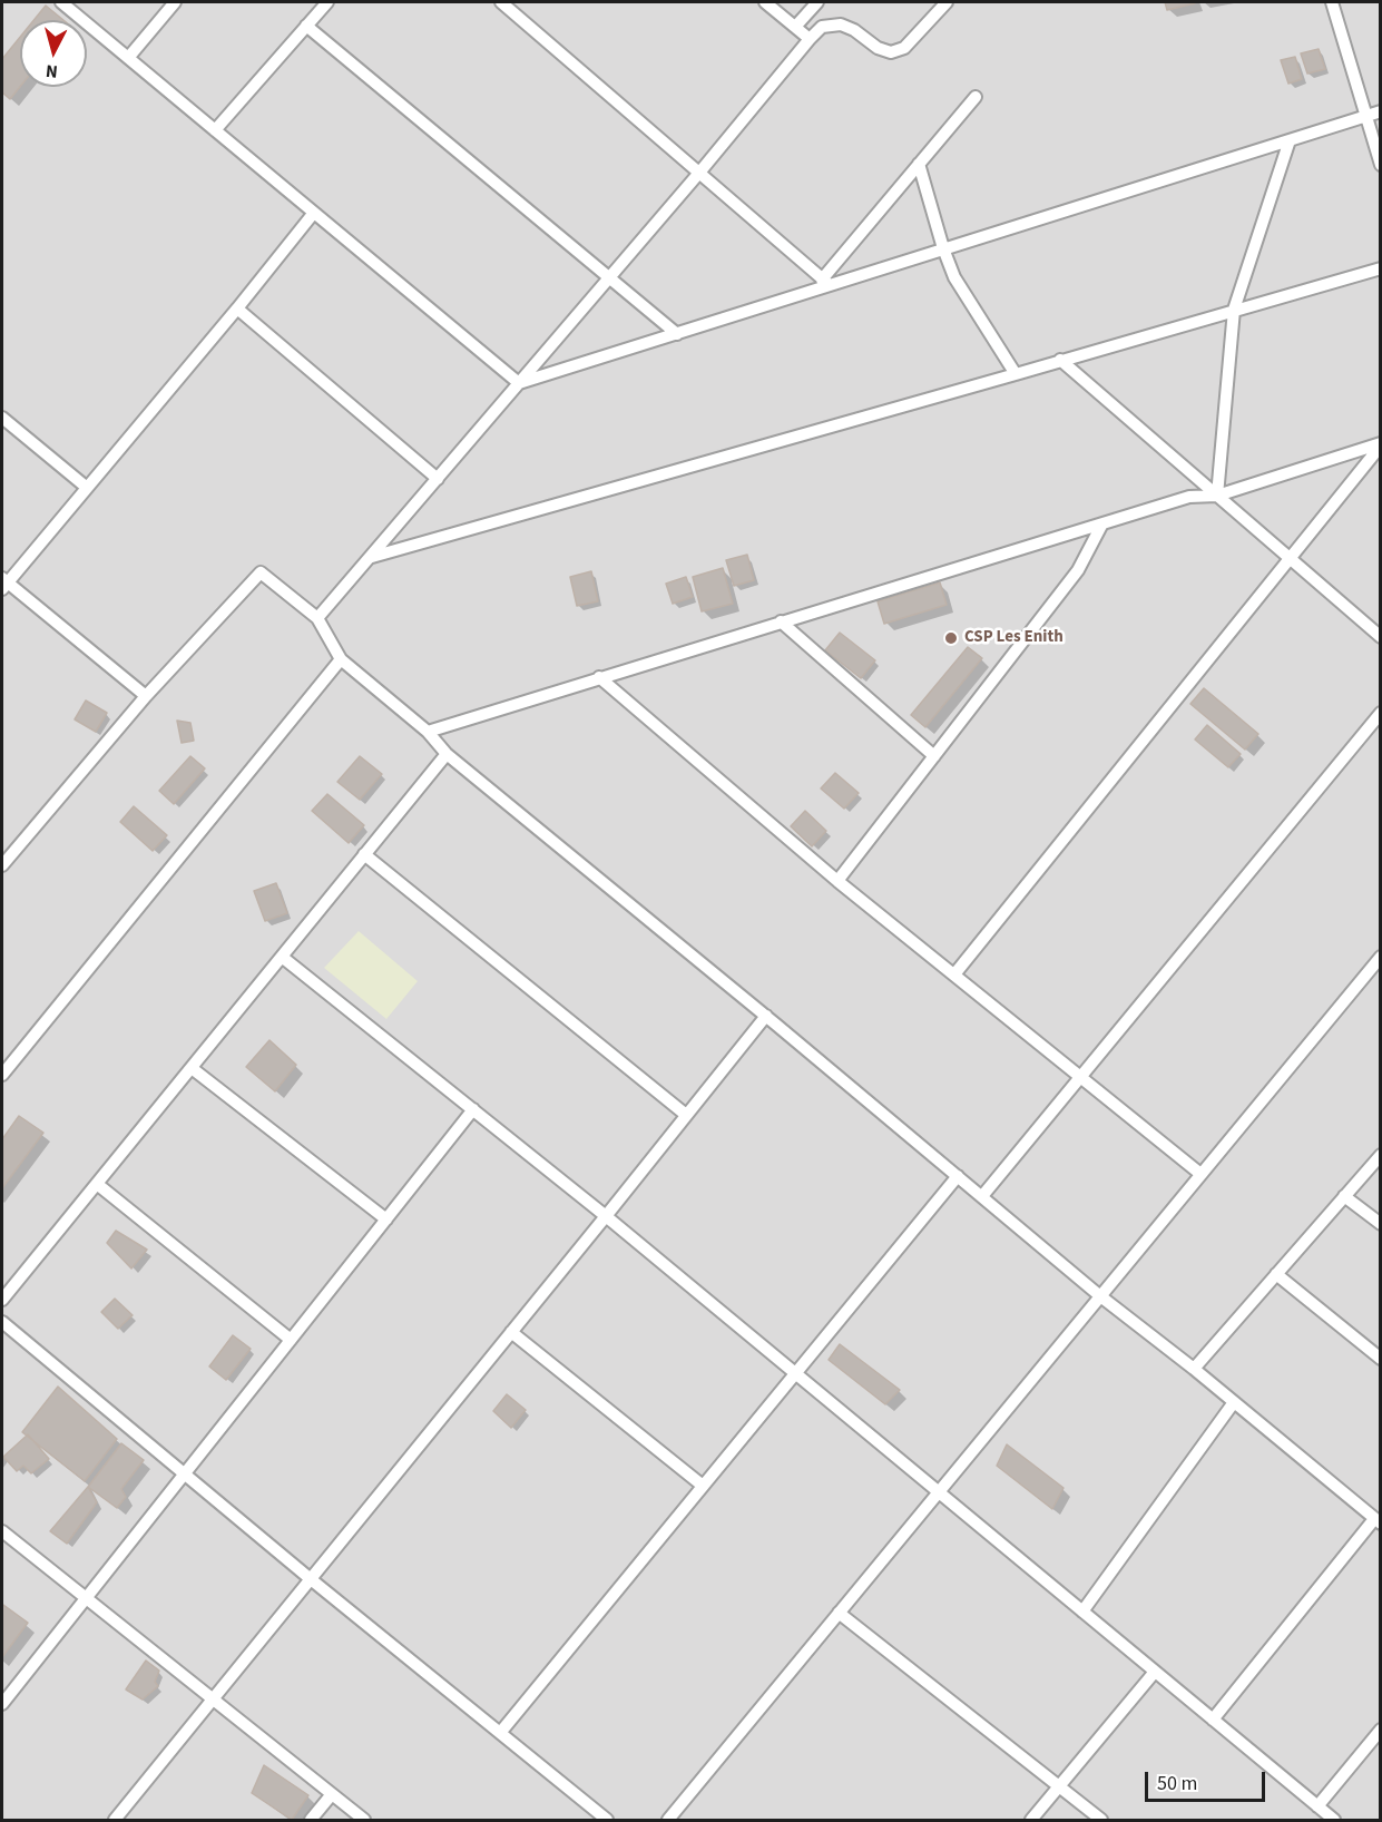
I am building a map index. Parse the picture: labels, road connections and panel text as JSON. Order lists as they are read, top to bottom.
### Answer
{
  "places": ["CSP Les Enith"],
  "scale_bar": "50 m",
  "north": "bottom"
}
